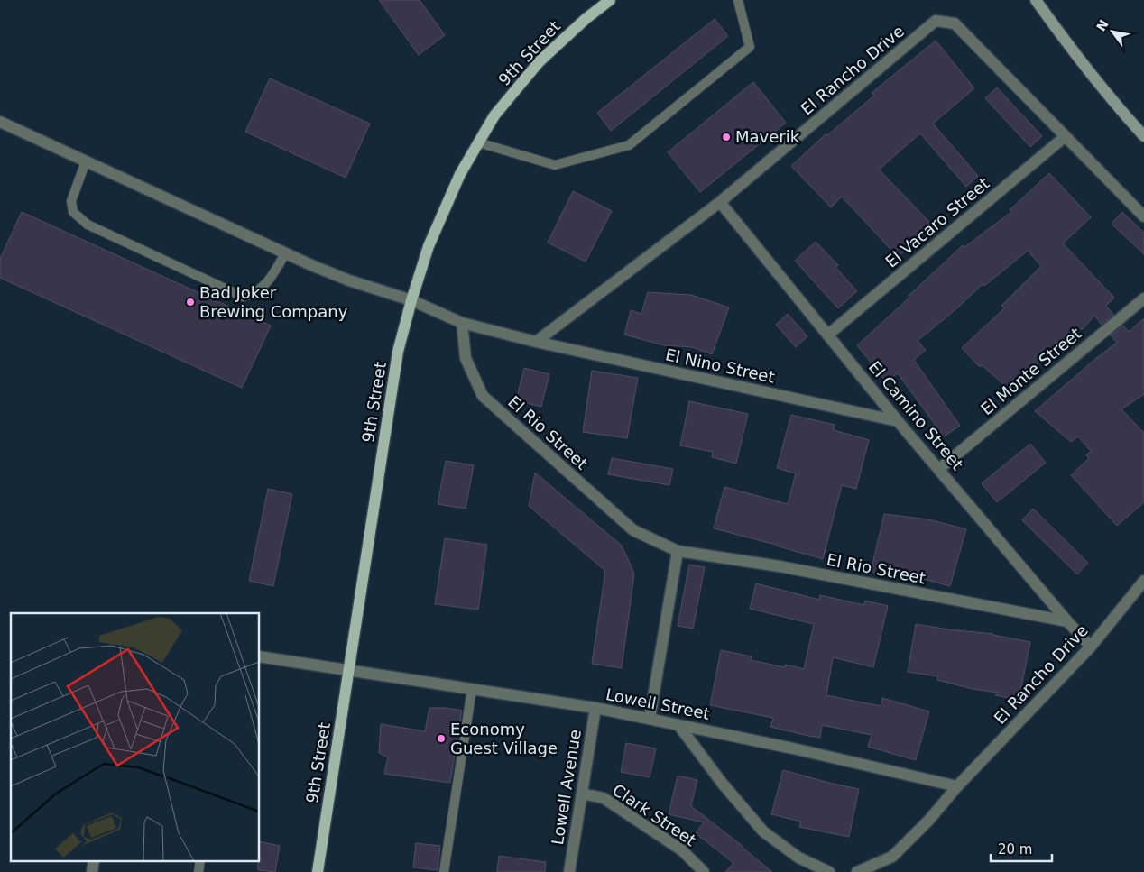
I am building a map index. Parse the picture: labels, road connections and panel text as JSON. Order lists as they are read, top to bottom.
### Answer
{
  "streets": {
    "main road": ["9th Street"],
    "street": [
      "El Rancho Drive",
      "El Vacaro Street",
      "El Nino Street",
      "El Monte Street",
      "El Camino Street",
      "El Rio Street",
      "Lowell Street",
      "Lowell Avenue",
      "Clark Street"
    ]
  },
  "crossings": [
    ["9th Street", "Lowell Street"],
    ["El Rancho Drive", "El Vacaro Street"],
    ["El Rancho Drive", "El Nino Street"],
    ["El Rancho Drive", "El Camino Street"],
    ["El Rancho Drive", "Lowell Street"],
    ["El Vacaro Street", "El Camino Street"],
    ["El Nino Street", "El Camino Street"],
    ["El Monte Street", "El Camino Street"],
    ["El Camino Street", "El Rio Street"],
    ["Lowell Street", "Lowell Avenue"],
    ["Lowell Avenue", "Clark Street"]
  ],
  "places": ["Maverik", "Bad Joker Brewing Company", "Economy Guest Village"],
  "scale_bar": "20 m",
  "north": "top left"
}
